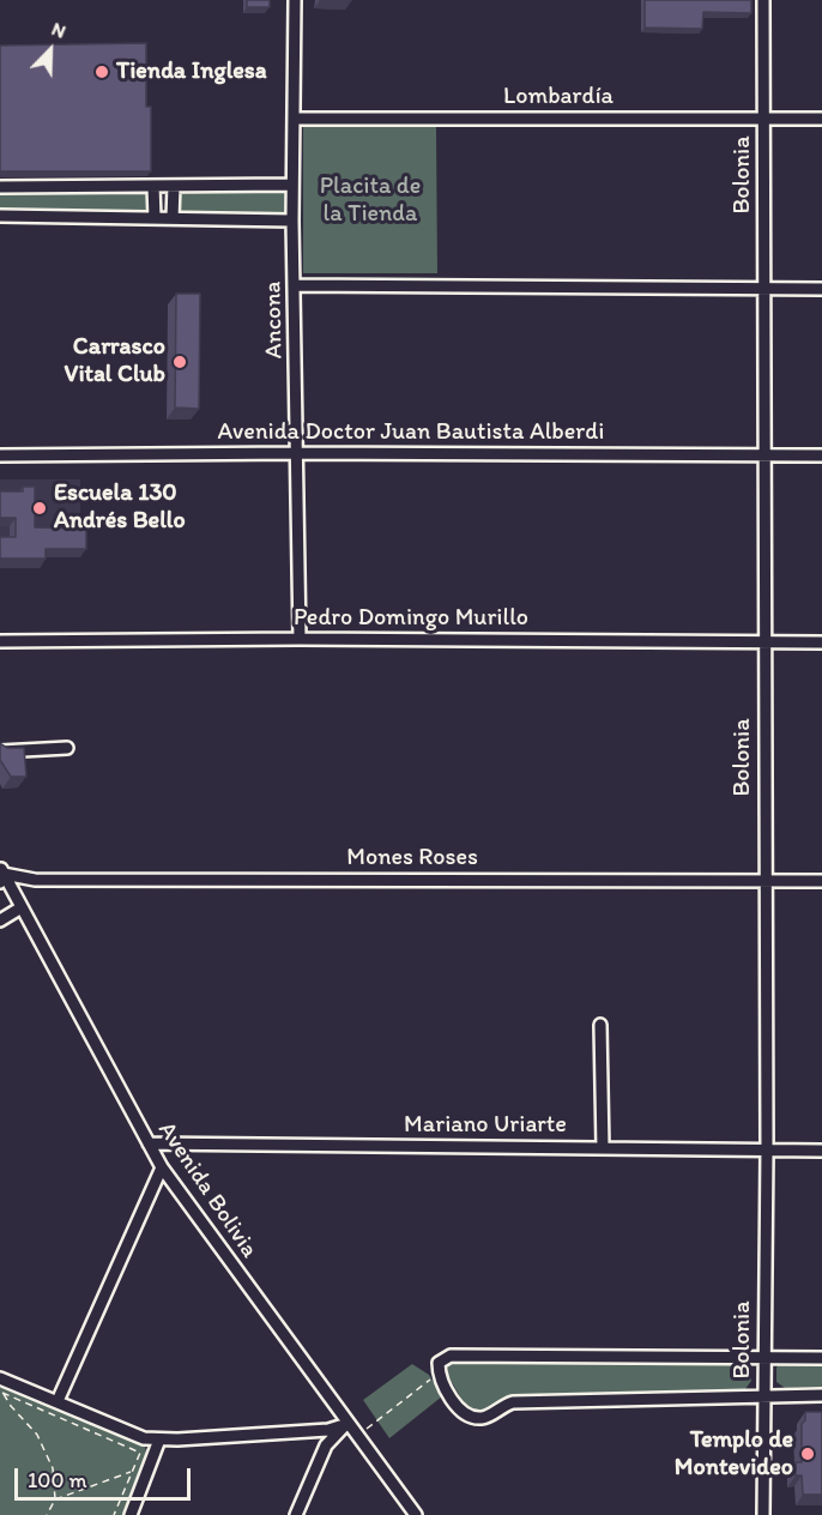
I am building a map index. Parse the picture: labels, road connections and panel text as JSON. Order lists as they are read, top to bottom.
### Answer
{
  "streets": {
    "street": [
      "Lombardía",
      "Bolonia",
      "Ancona",
      "Avenida Doctor Juan Bautista Alberdi",
      "Pedro Domingo Murillo",
      "Mones Roses",
      "Mariano Uriarte",
      "Avenida Bolivia"
    ]
  },
  "crossings": [
    ["Lombardía", "Bolonia"],
    ["Lombardía", "Ancona"],
    ["Bolonia", "Avenida Doctor Juan Bautista Alberdi"],
    ["Bolonia", "Pedro Domingo Murillo"],
    ["Bolonia", "Mones Roses"],
    ["Bolonia", "Mariano Uriarte"],
    ["Ancona", "Avenida Doctor Juan Bautista Alberdi"],
    ["Ancona", "Pedro Domingo Murillo"],
    ["Mones Roses", "Avenida Bolivia"],
    ["Mariano Uriarte", "Avenida Bolivia"]
  ],
  "parks": ["Placita de la Tienda"],
  "places": [
    "Tienda Inglesa",
    "Carrasco Vital Club",
    "Escuela 130 Andrés Bello",
    "Templo de Montevideo"
  ],
  "scale_bar": "100 m",
  "north": "top right"
}
